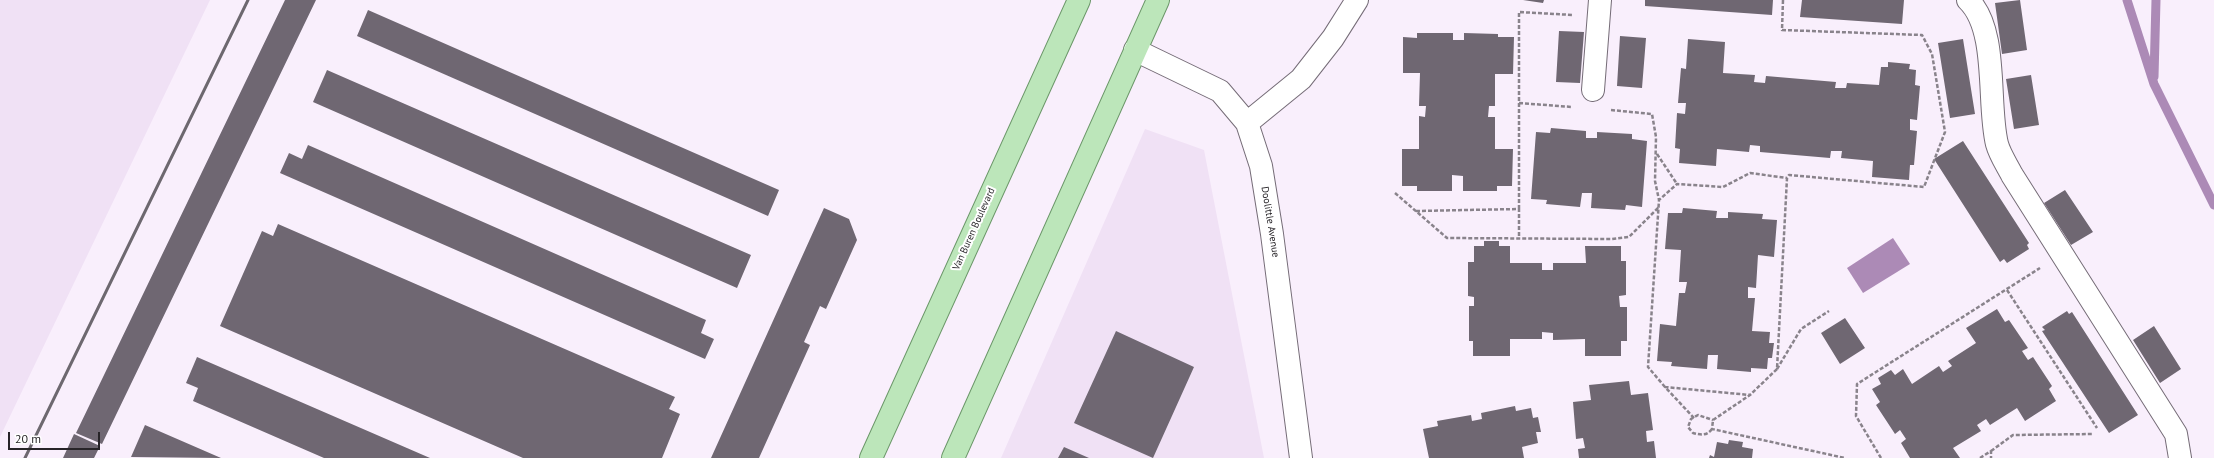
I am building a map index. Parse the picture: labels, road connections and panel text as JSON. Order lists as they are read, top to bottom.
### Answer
{
  "streets": {
    "main road": ["Van Buren Boulevard"],
    "street": ["Doolittle Avenue"]
  },
  "scale_bar": "20 m"
}
